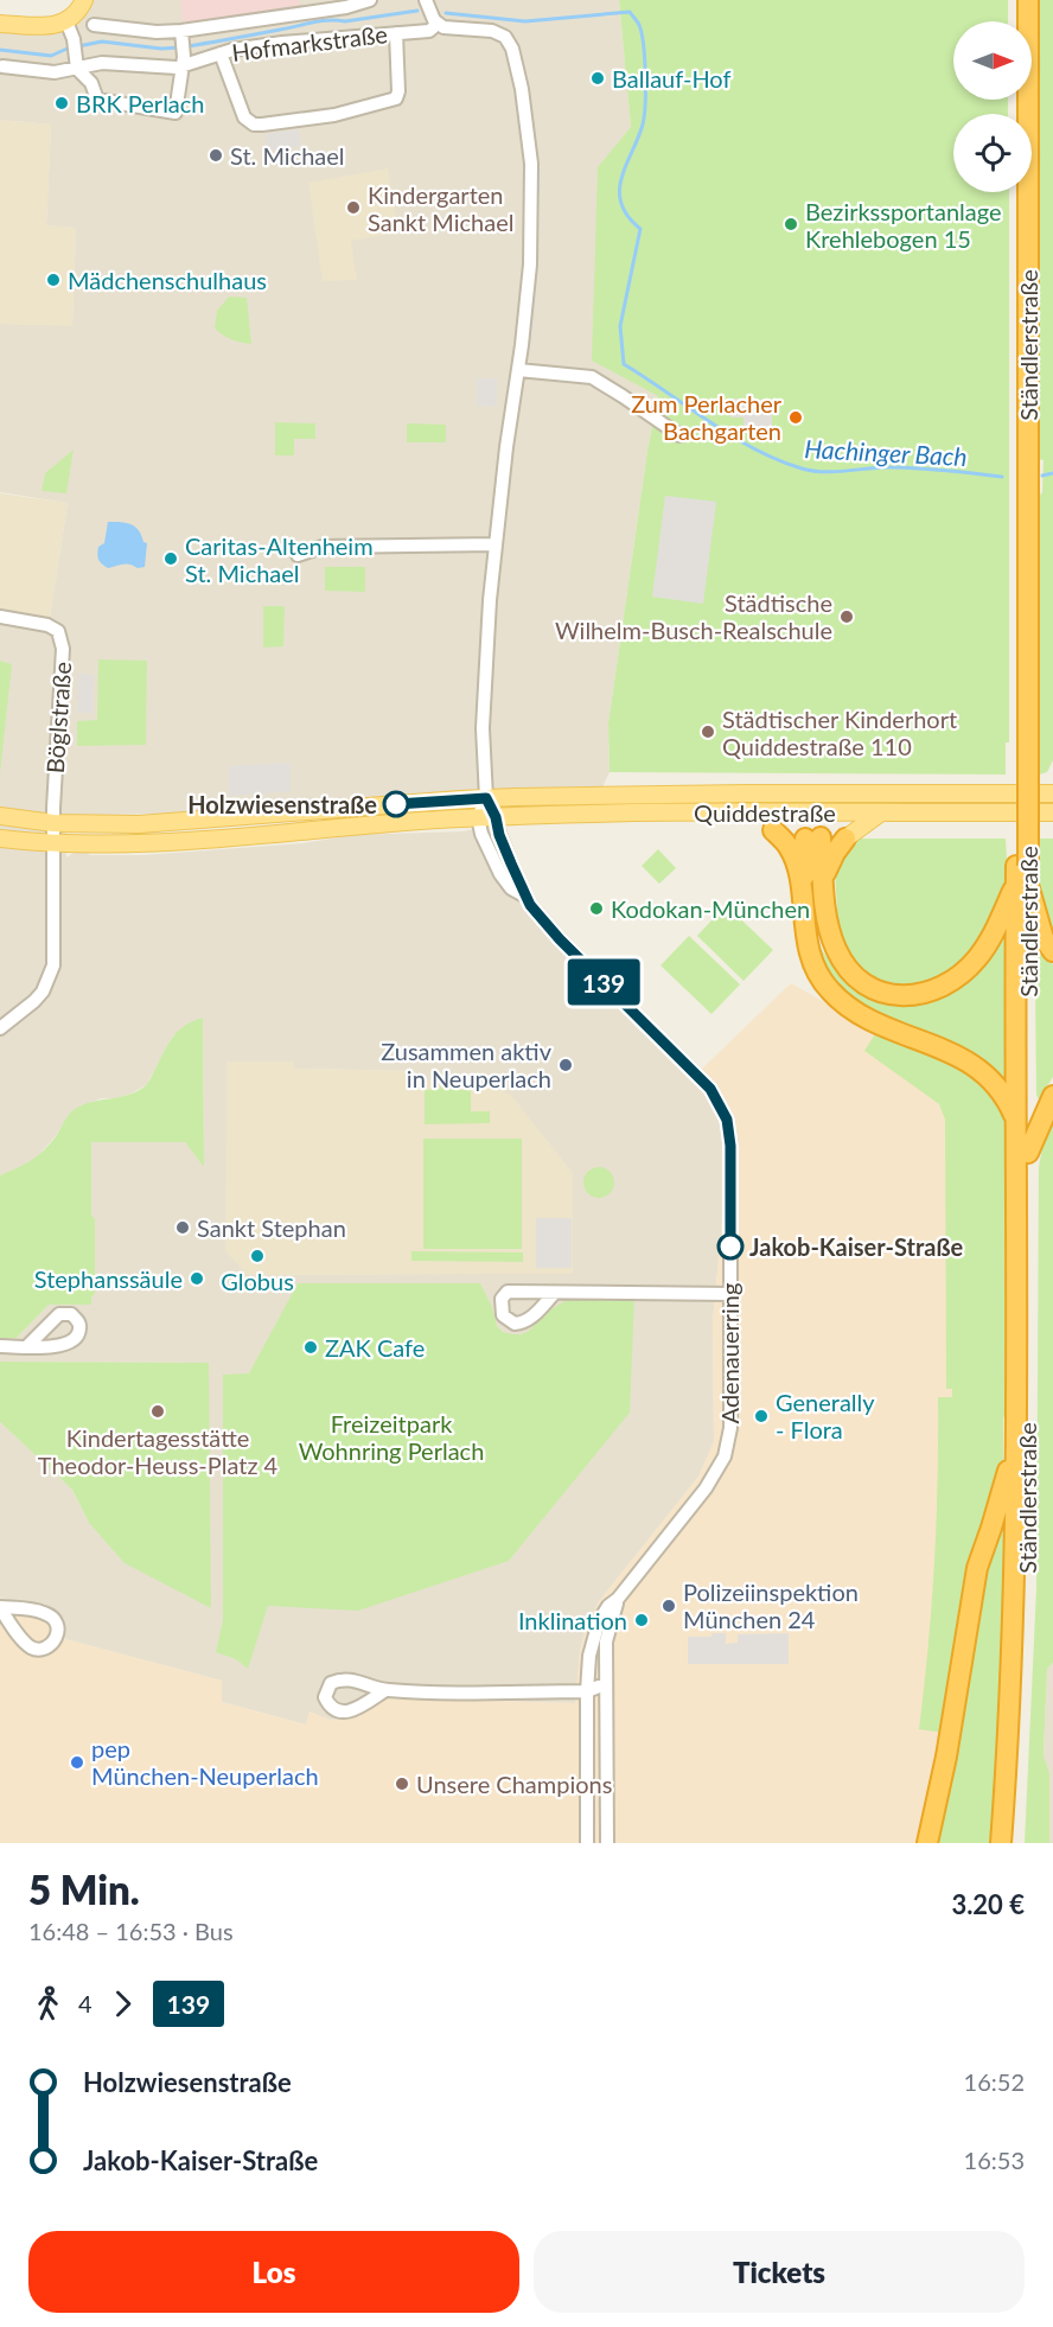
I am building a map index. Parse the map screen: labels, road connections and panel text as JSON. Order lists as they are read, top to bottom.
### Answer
{
  "streets": {
    "highway": ["Ständlerstraße"],
    "main road": ["Quiddestraße"],
    "street": ["Hofmarkstraße", "Böglstraße", "Adenauerring"]
  },
  "crossings": [
    ["Böglstraße", "Quiddestraße"],
    ["Quiddestraße", "Adenauerring"]
  ],
  "water": ["Hachinger Bach"],
  "parks": ["Freizeitpark Wohnring Perlach"],
  "places": [
    "Ballauf-Hof",
    "BRK Perlach",
    "St. Michael",
    "Kindergarten Sankt Michael",
    "Bezirkssportanlage Krehlebogen 15",
    "Mädchenschulhaus",
    "Zum Perlacher Bachgarten",
    "Caritas-Altenheim St. Michael",
    "Städtische Wilhelm-Busch-Realschule",
    "Städtischer Kinderhort Quiddestraße 110",
    "Holzwiesenstraße",
    "Kodokan-München",
    "Zusammen aktiv in Neuperlach",
    "Sankt Stephan",
    "Jakob-Kaiser-Straße",
    "Globus",
    "Stephanssäule",
    "ZAK Cafe",
    "Kindertagesstätte Theodor-Heuss-Platz 4",
    "Generally - Flora",
    "Polizeiinspektion München 24",
    "Inklination",
    "pep München-Neuperlach",
    "Unsere Champions"
  ],
  "lines": ["bus line 139"],
  "north": "right",
  "page": {
    "on_map": "139",
    "heading": ["5 Min.", "16:48 – 16:53 · Bus", "3.20 €"],
    "legs": ["4", "139"],
    "list": [
      {
        "name": "Holzwiesenstraße",
        "value": "16:52"
      },
      {
        "name": "Jakob-Kaiser-Straße",
        "value": "16:53"
      }
    ],
    "buttons": ["Los", "Tickets"]
  }
}
